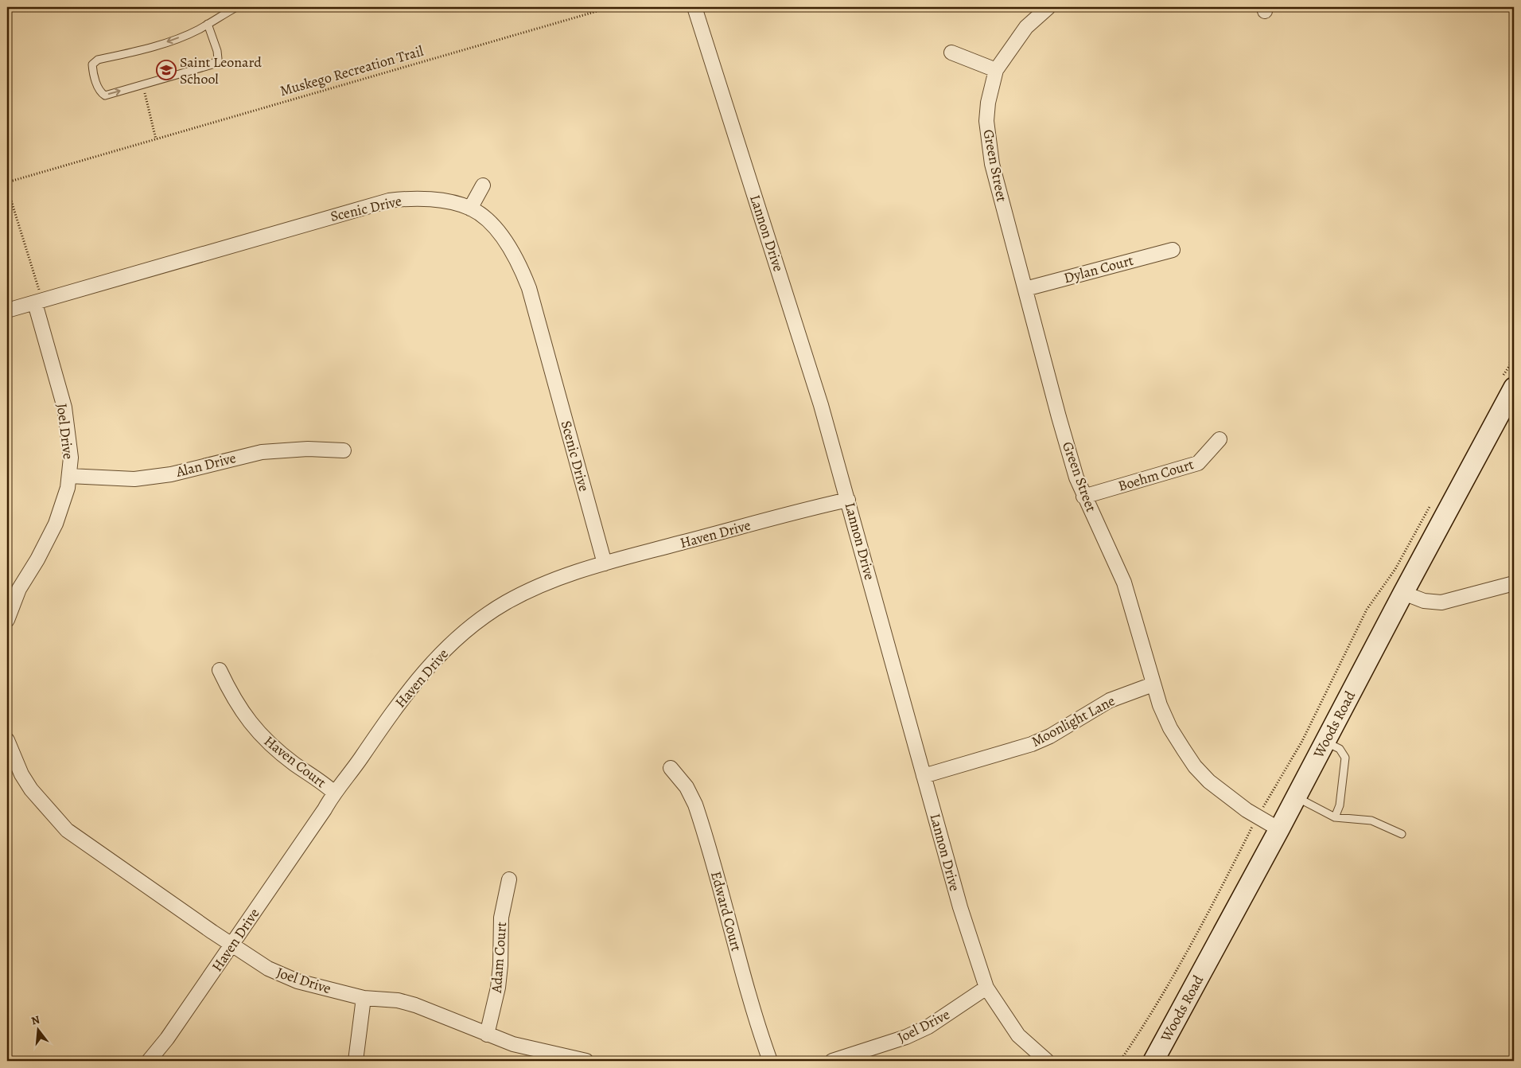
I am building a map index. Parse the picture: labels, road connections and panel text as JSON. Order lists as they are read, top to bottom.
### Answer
{
  "streets": {
    "street": [
      "Green Street",
      "Scenic Drive",
      "Lannon Drive",
      "Dylan Court",
      "Joel Drive",
      "Alan Drive",
      "Boehm Court",
      "Haven Drive",
      "Moonlight Lane",
      "Woods Road",
      "Haven Court",
      "Edward Court",
      "Adam Court"
    ],
    "path": ["Muskego Recreation Trail"]
  },
  "crossings": [
    ["Green Street", "Dylan Court"],
    ["Green Street", "Boehm Court"],
    ["Green Street", "Moonlight Lane"],
    ["Green Street", "Woods Road"],
    ["Scenic Drive", "Joel Drive"],
    ["Scenic Drive", "Haven Drive"],
    ["Lannon Drive", "Joel Drive"],
    ["Lannon Drive", "Haven Drive"],
    ["Lannon Drive", "Moonlight Lane"],
    ["Joel Drive", "Alan Drive"],
    ["Joel Drive", "Haven Drive"],
    ["Joel Drive", "Adam Court"],
    ["Haven Drive", "Haven Court"]
  ],
  "places": {
    "school or university": ["Saint Leonard School"]
  },
  "north": "top"
}
